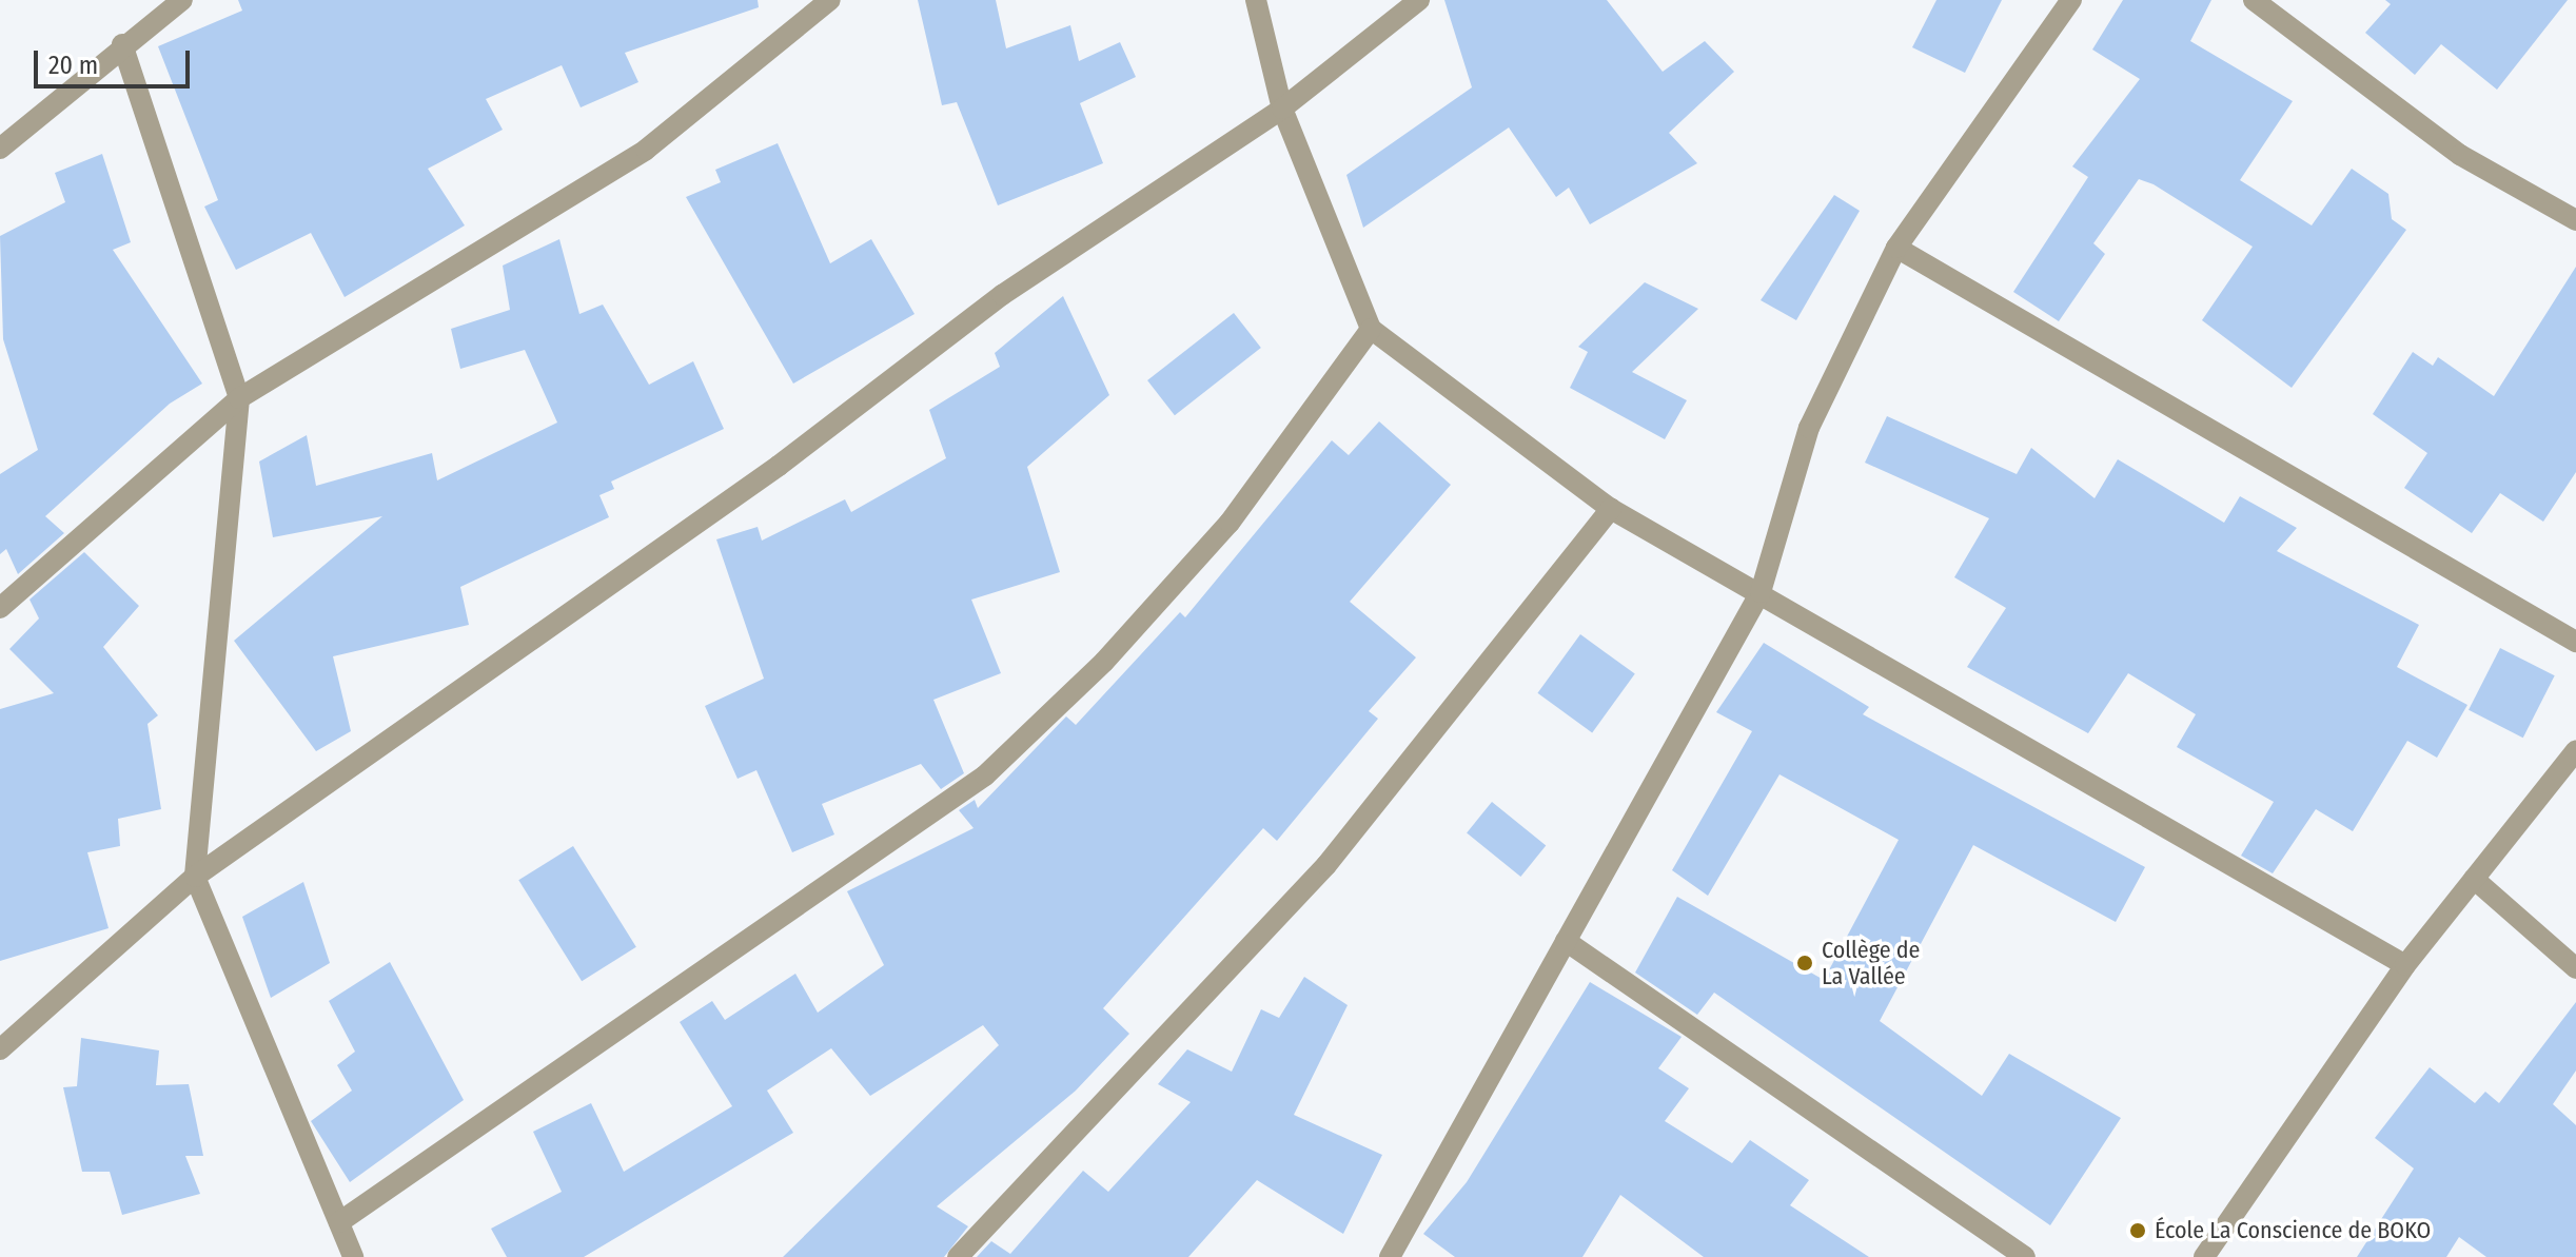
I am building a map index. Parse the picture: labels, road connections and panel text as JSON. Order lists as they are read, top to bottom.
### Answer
{
  "places": ["Collège de La Vallée", "École La Conscience de BOKO"],
  "scale_bar": "20 m"
}
